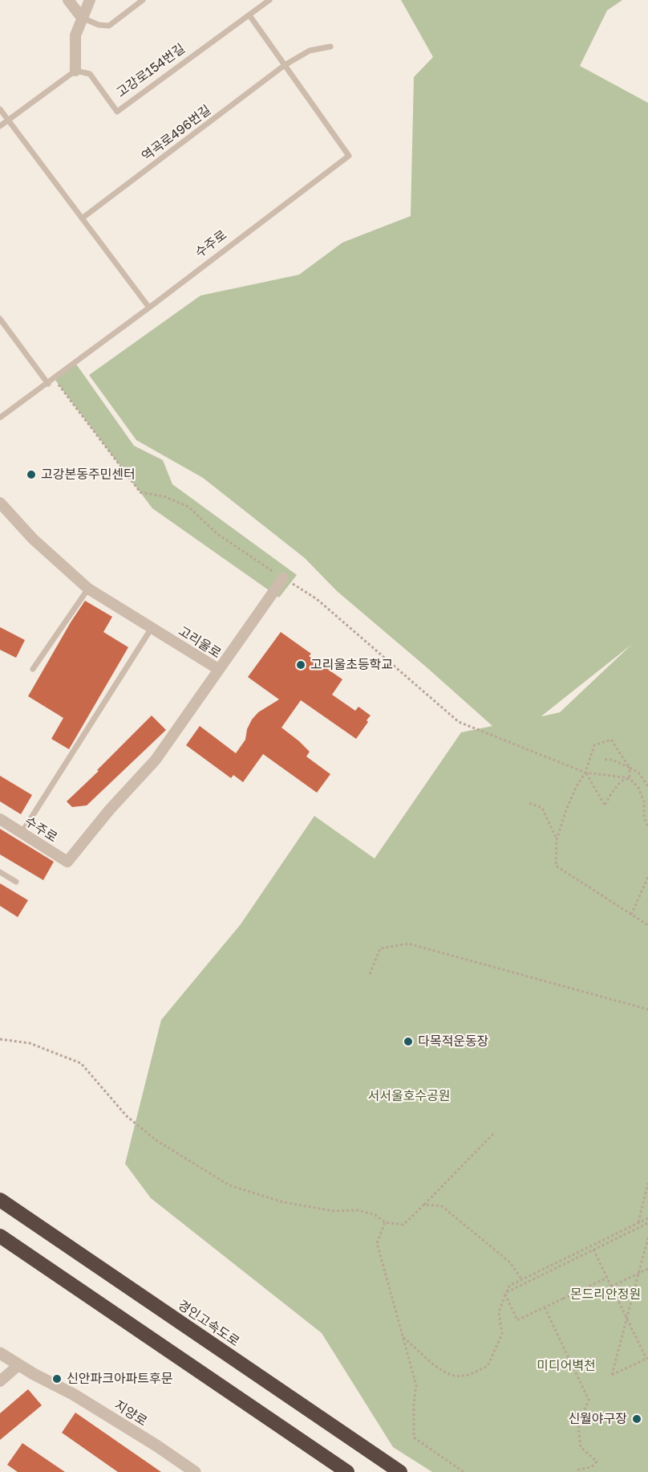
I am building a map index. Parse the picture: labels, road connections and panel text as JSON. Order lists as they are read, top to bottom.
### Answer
{
  "streets": {
    "highway": ["경인고속도로"],
    "street": ["수주로", "고리울로", "지양로"],
    "lane": ["고강로154번길", "역곡로496번길"]
  },
  "crossings": [
    ["고강로154번길", "수주로"],
    ["역곡로496번길", "수주로"],
    ["수주로", "고리울로"]
  ],
  "parks": ["서서울호수공원", "몬드리안정원", "미디어벽천"],
  "places": [
    "고강본동주민센터",
    "고리울초등학교",
    "다목적운동장",
    "신안파크아파트후문",
    "신월야구장"
  ]
}
